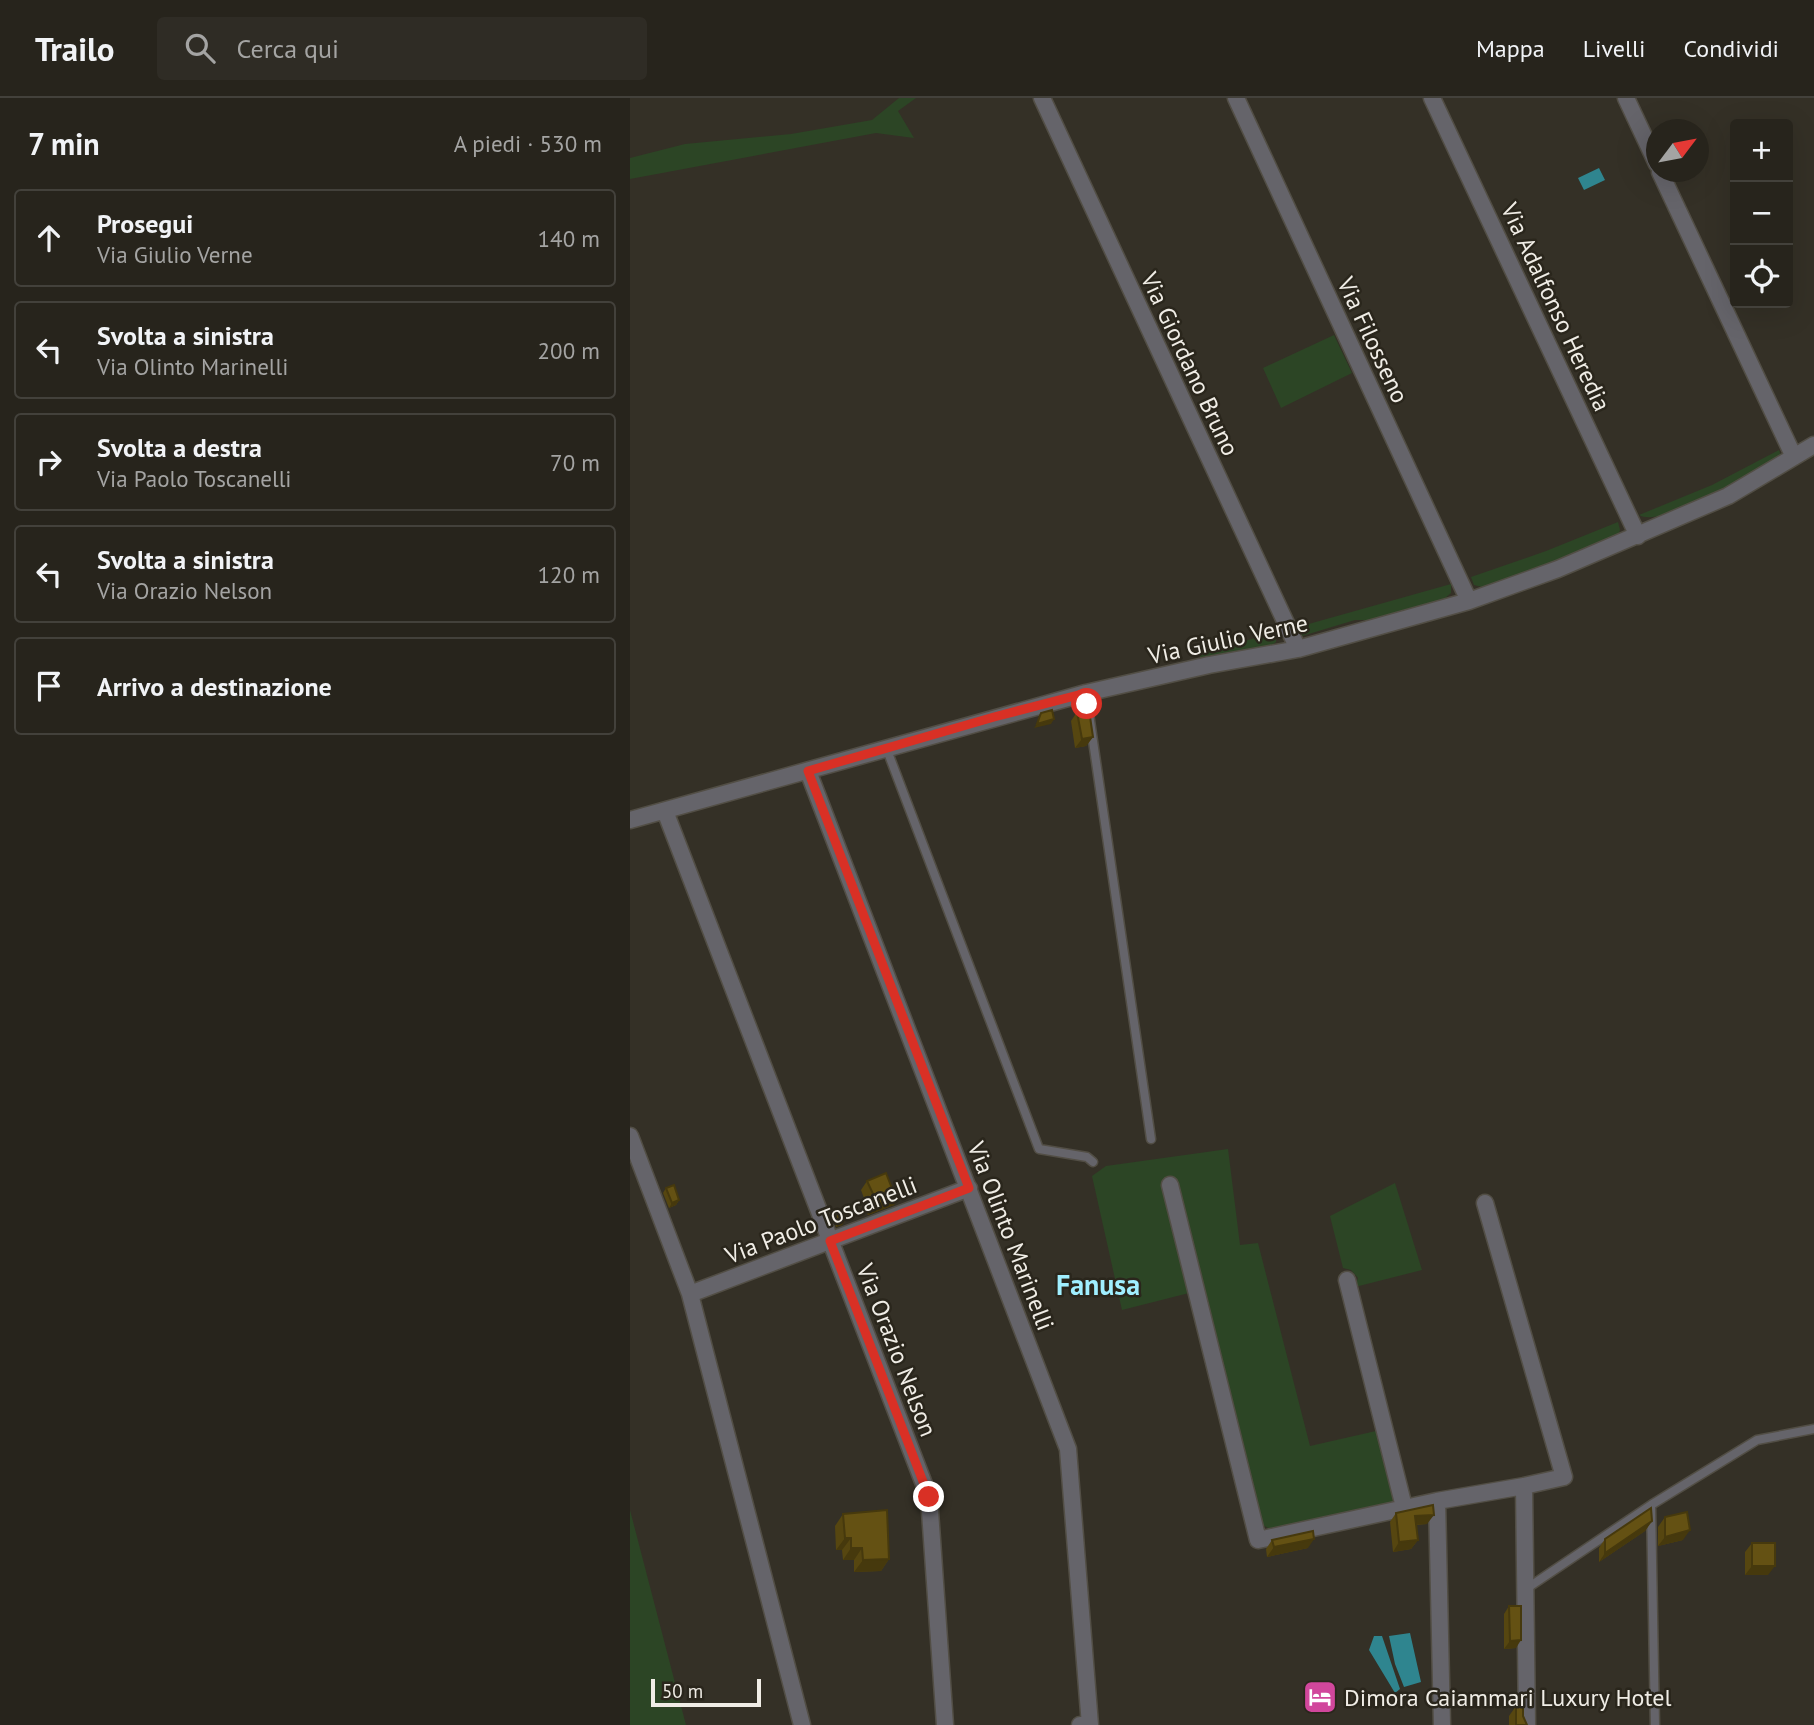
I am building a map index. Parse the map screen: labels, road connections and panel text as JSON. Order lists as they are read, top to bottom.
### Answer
{
  "streets": {
    "street": [
      "Via Adalfonso Heredia",
      "Via Filosseno",
      "Via Giordano Bruno",
      "Via Giulio Verne",
      "Via Paolo Toscanelli",
      "Via Olinto Marinelli",
      "Via Orazio Nelson"
    ]
  },
  "crossings": [
    ["Via Adalfonso Heredia", "Via Giulio Verne"],
    ["Via Filosseno", "Via Giulio Verne"],
    ["Via Giordano Bruno", "Via Giulio Verne"],
    ["Via Giulio Verne", "Via Olinto Marinelli"],
    ["Via Giulio Verne", "Via Orazio Nelson"],
    ["Via Paolo Toscanelli", "Via Olinto Marinelli"],
    ["Via Paolo Toscanelli", "Via Orazio Nelson"]
  ],
  "districts": ["Fanusa"],
  "places": {
    "hotel": ["Dimora Caiammari Luxury Hotel"]
  },
  "scale_bar": "50 m",
  "north": "top right",
  "page": {
    "header": "Trailo",
    "search": "Cerca qui",
    "nav": ["Mappa", "Livelli", "Condividi"],
    "heading": ["7 min", "A piedi · 530 m"],
    "map_buttons": ["+", "−"],
    "list": [
      ["Prosegui", "Via Giulio Verne", "140 m"],
      ["Svolta a sinistra", "Via Olinto Marinelli", "200 m"],
      ["Svolta a destra", "Via Paolo Toscanelli", "70 m"],
      ["Svolta a sinistra", "Via Orazio Nelson", "120 m"],
      "Arrivo a destinazione"
    ],
    "scale": "50 m"
  }
}
